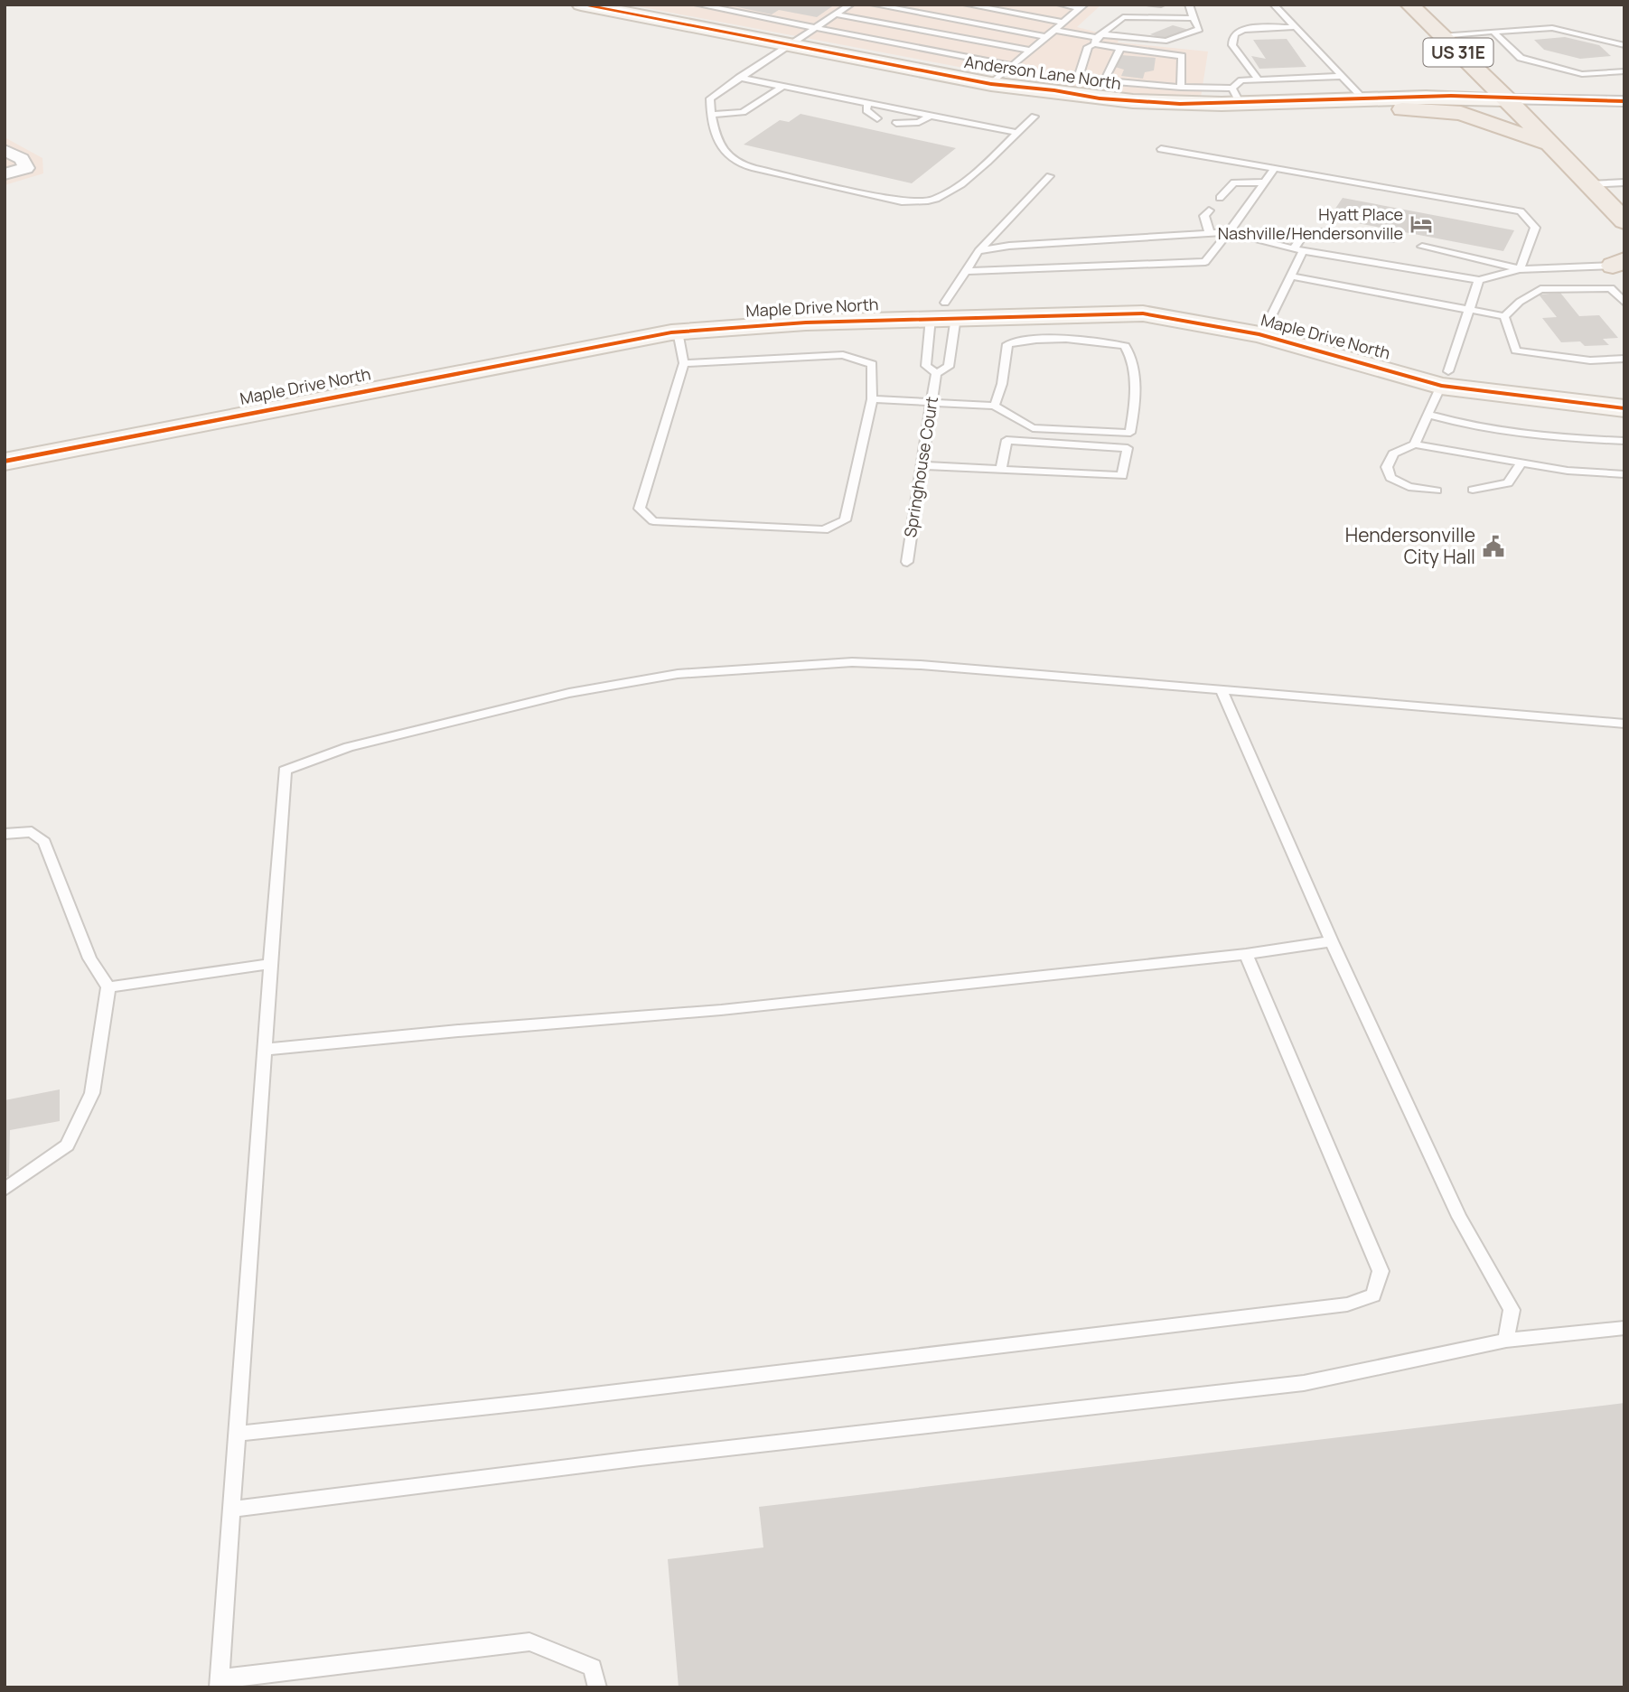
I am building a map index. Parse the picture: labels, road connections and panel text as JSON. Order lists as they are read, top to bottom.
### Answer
{
  "streets": {
    "main road": ["US 31E"],
    "street": ["Anderson Lane North", "Maple Drive North"],
    "lane": ["Springhouse Court"]
  },
  "crossings": [
    ["US 31E", "Anderson Lane North"]
  ],
  "places": {
    "hotel": ["Hyatt Place Nashville/Hendersonville"],
    "public building": ["Hendersonville City Hall"]
  }
}
